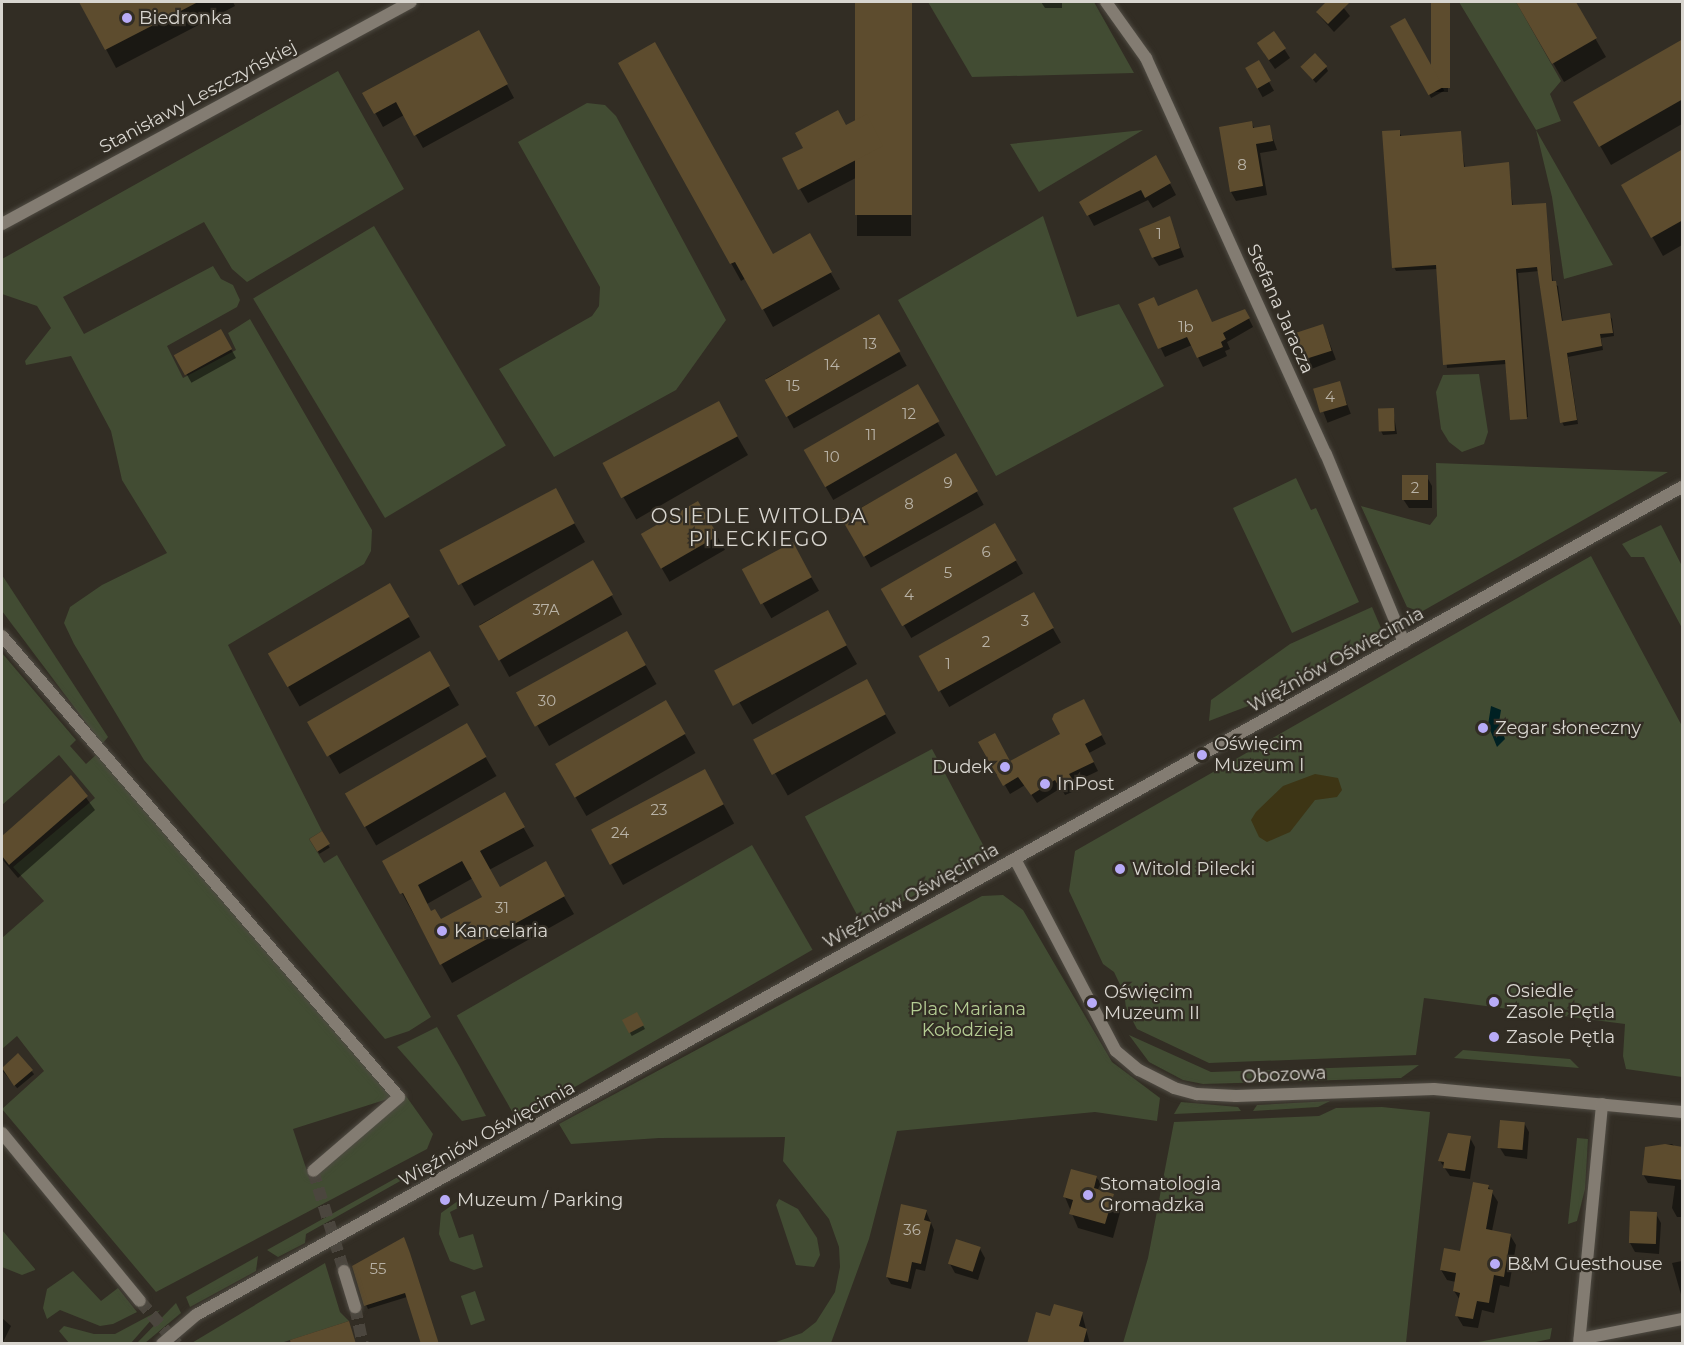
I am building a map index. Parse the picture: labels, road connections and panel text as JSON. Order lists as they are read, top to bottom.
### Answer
{
  "streets": {
    "street": [
      "Stanisławy Leszczyńskiej",
      "Stefana Jaracza",
      "Więźniów Oświęcimia",
      "Obozowa"
    ]
  },
  "crossings": [
    ["Stefana Jaracza", "Więźniów Oświęcimia"],
    ["Więźniów Oświęcimia", "Obozowa"]
  ],
  "districts": ["OSIEDLE WITOLDA PILECKIEGO"],
  "parks": ["Plac Mariana Kołodzieja"],
  "places": [
    "Biedronka",
    "Zegar słoneczny",
    "Oświęcim Muzeum I",
    "Dudek",
    "InPost",
    "Witold Pilecki",
    "Kancelaria",
    "Osiedle Zasole Pętla",
    "Oświęcim Muzeum II",
    "Zasole Pętla",
    "Stomatologia Gromadzka",
    "Muzeum / Parking",
    "B&M Guesthouse"
  ],
  "house_numbers": [
    "8",
    "1",
    "1b",
    "13",
    "14",
    "15",
    "4",
    "12",
    "11",
    "10",
    "9",
    "2",
    "8",
    "6",
    "5",
    "4",
    "37A",
    "3",
    "2",
    "1",
    "30",
    "23",
    "24",
    "31",
    "36",
    "55"
  ]
}
